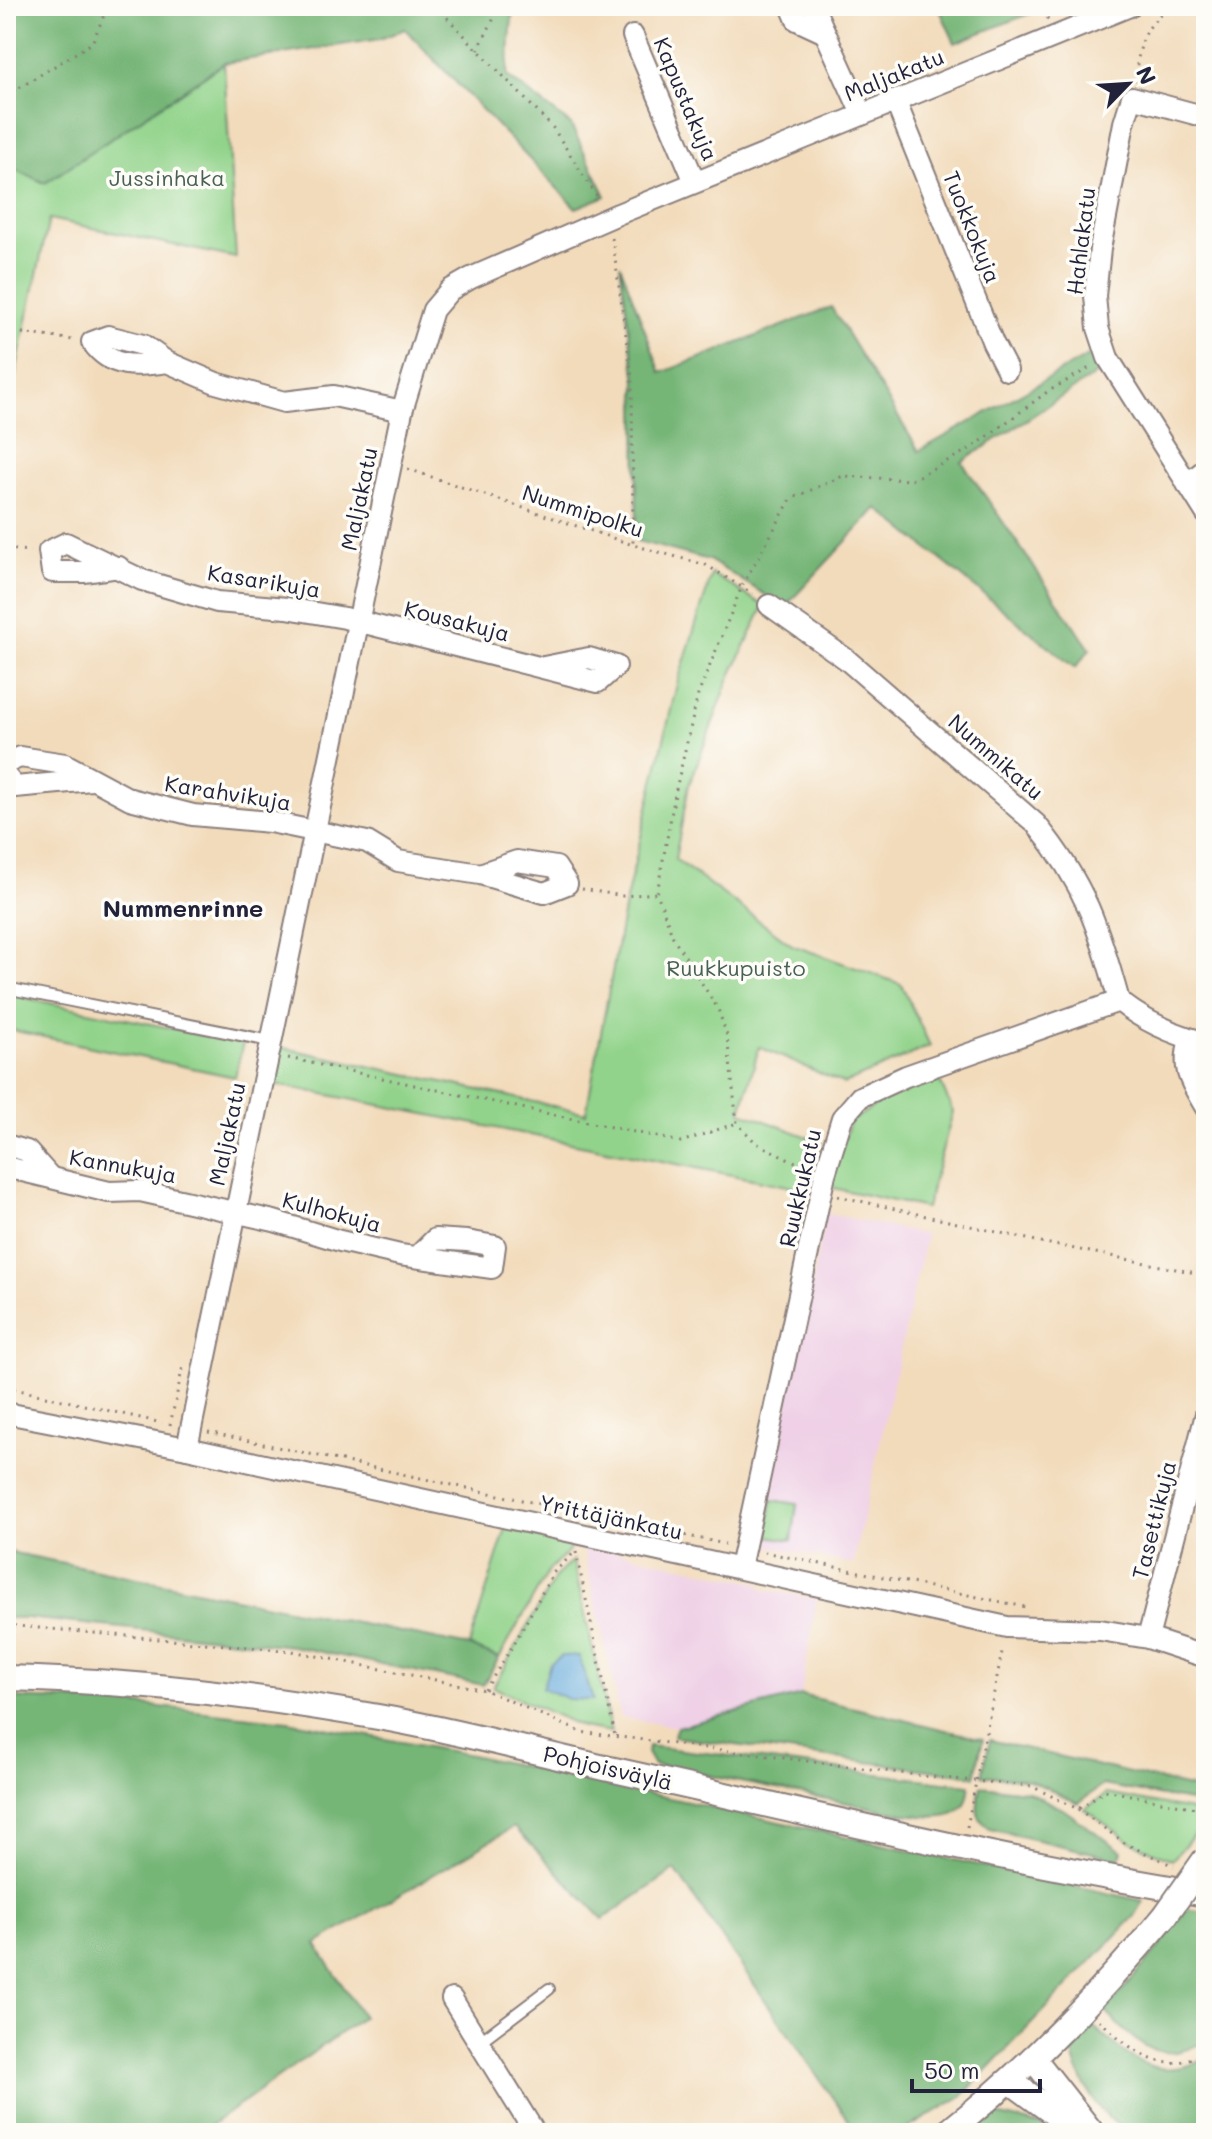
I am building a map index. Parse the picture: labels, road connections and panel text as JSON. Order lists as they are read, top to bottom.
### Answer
{
  "streets": {
    "street": [
      "Maljakatu",
      "Kapustakuja",
      "Tuokkokuja",
      "Hahlakatu",
      "Kasarikuja",
      "Kousakuja",
      "Nummikatu",
      "Karahvikuja",
      "Kannukuja",
      "Ruukkukatu",
      "Kulhokuja",
      "Yrittäjänkatu",
      "Tasettikuja",
      "Pohjoisväylä"
    ],
    "path": ["Nummipolku"]
  },
  "crossings": [
    ["Maljakatu", "Kapustakuja"],
    ["Maljakatu", "Tuokkokuja"],
    ["Maljakatu", "Nummipolku"],
    ["Maljakatu", "Kasarikuja"],
    ["Maljakatu", "Kousakuja"],
    ["Maljakatu", "Karahvikuja"],
    ["Maljakatu", "Kannukuja"],
    ["Maljakatu", "Kulhokuja"],
    ["Maljakatu", "Yrittäjänkatu"],
    ["Nummipolku", "Nummikatu"],
    ["Kasarikuja", "Kousakuja"],
    ["Nummikatu", "Ruukkukatu"],
    ["Kannukuja", "Kulhokuja"],
    ["Ruukkukatu", "Yrittäjänkatu"],
    ["Yrittäjänkatu", "Tasettikuja"]
  ],
  "districts": ["Nummenrinne"],
  "parks": ["Jussinhaka", "Ruukkupuisto"],
  "scale_bar": "50 m",
  "north": "top right"
}
